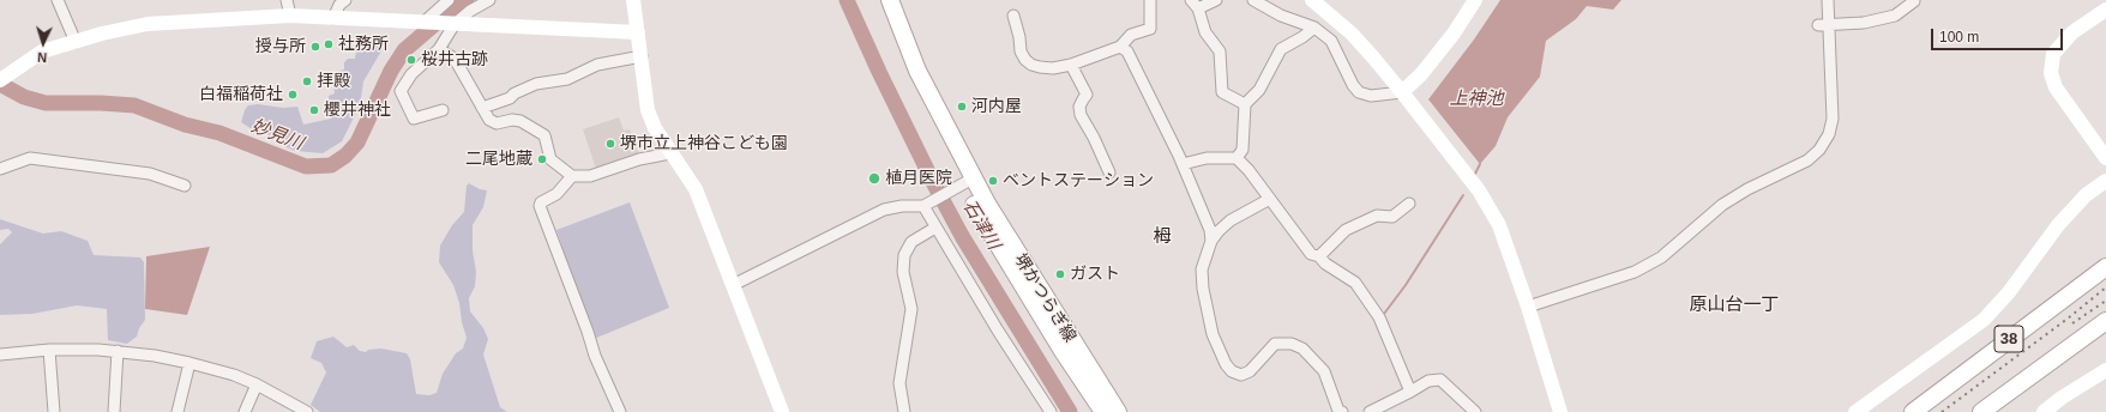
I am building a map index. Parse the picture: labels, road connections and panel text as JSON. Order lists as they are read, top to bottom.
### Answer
{
  "streets": {
    "main road": ["堺かつらぎ線", "38"]
  },
  "districts": ["栂", "原山台一丁"],
  "water": ["上神池", "妙見川", "石津川"],
  "places": [
    "社務所",
    "授与所",
    "桜井古跡",
    "拝殿",
    "白福稲荷社",
    "河内屋",
    "櫻井神社",
    "堺市立上神谷こども園",
    "二尾地蔵",
    "植月医院",
    "ベントステーション",
    "ガスト"
  ],
  "scale_bar": "100 m",
  "north": "bottom"
}
